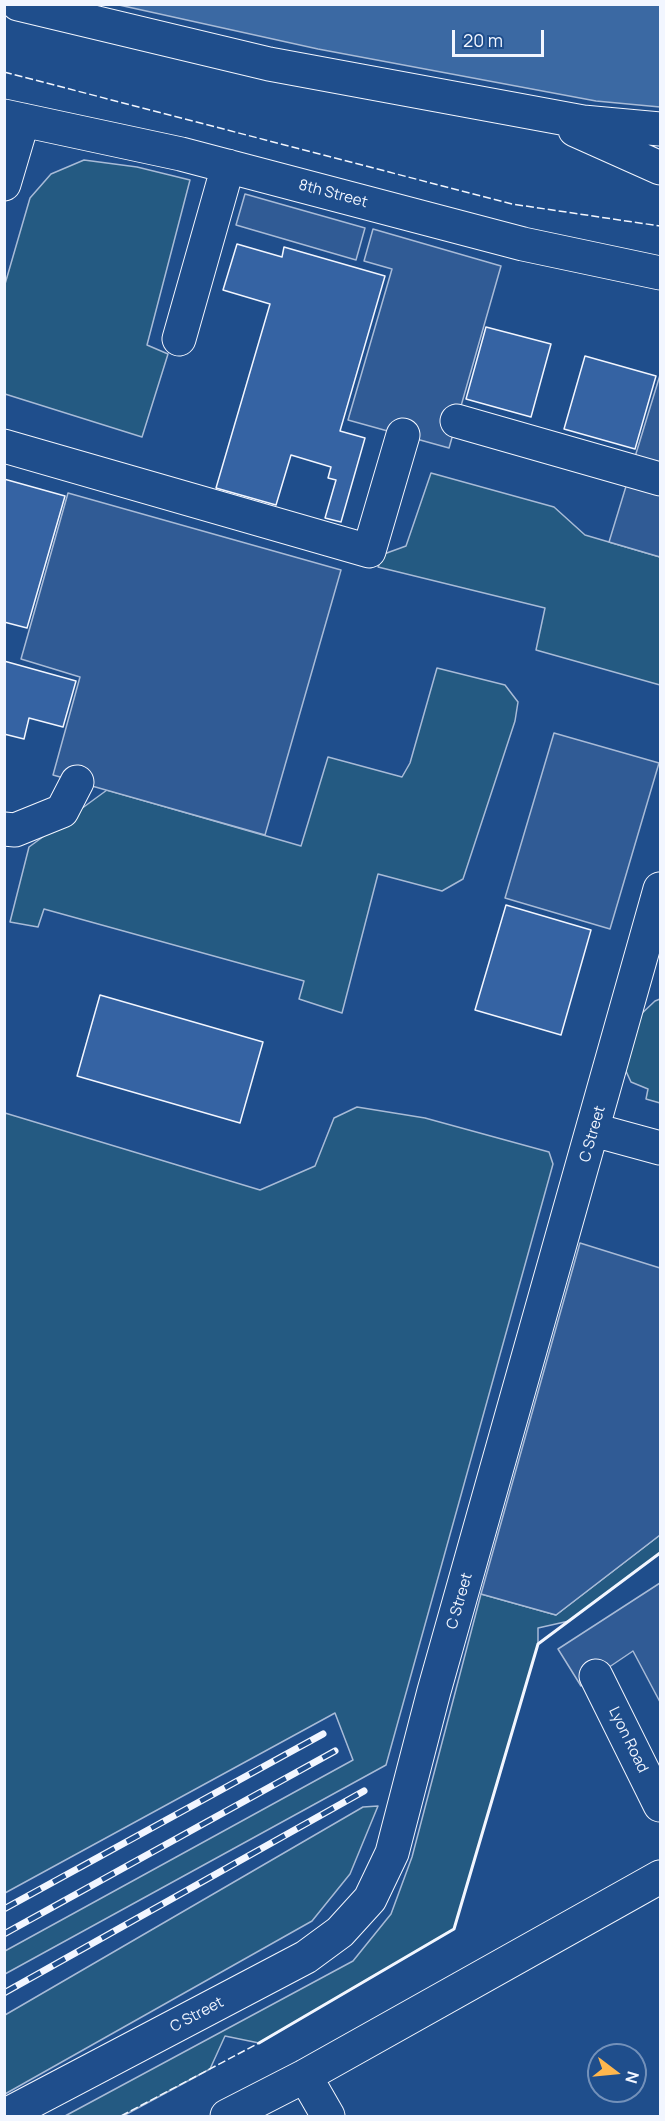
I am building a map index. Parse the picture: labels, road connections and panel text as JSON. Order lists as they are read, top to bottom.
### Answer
{
  "streets": {
    "street": ["8th Street", "C Street", "Lyon Road"]
  },
  "scale_bar": "20 m",
  "north": "right"
}
